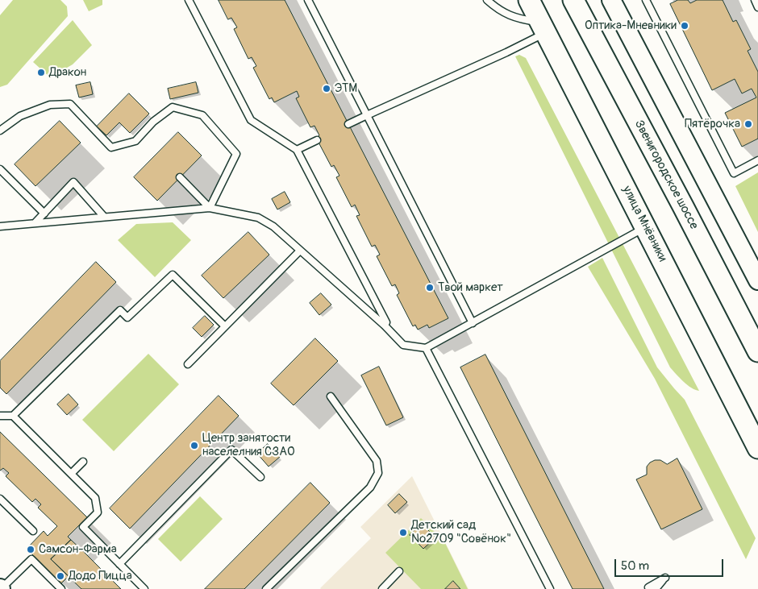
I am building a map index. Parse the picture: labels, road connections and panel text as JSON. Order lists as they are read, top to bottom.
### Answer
{
  "streets": {
    "main road": ["Звенигородское шоссе", "улица Мнёвники"]
  },
  "places": [
    "Оптика-Мневники",
    "Дракон",
    "ЭТМ",
    "Пятёрочка",
    "Твой маркет",
    "Центр занятости населелния СЗАО",
    "Детский сад №2709 \"Совёнок\"",
    "Самсон-Фарма",
    "Додо Пицца"
  ],
  "scale_bar": "50 m"
}
